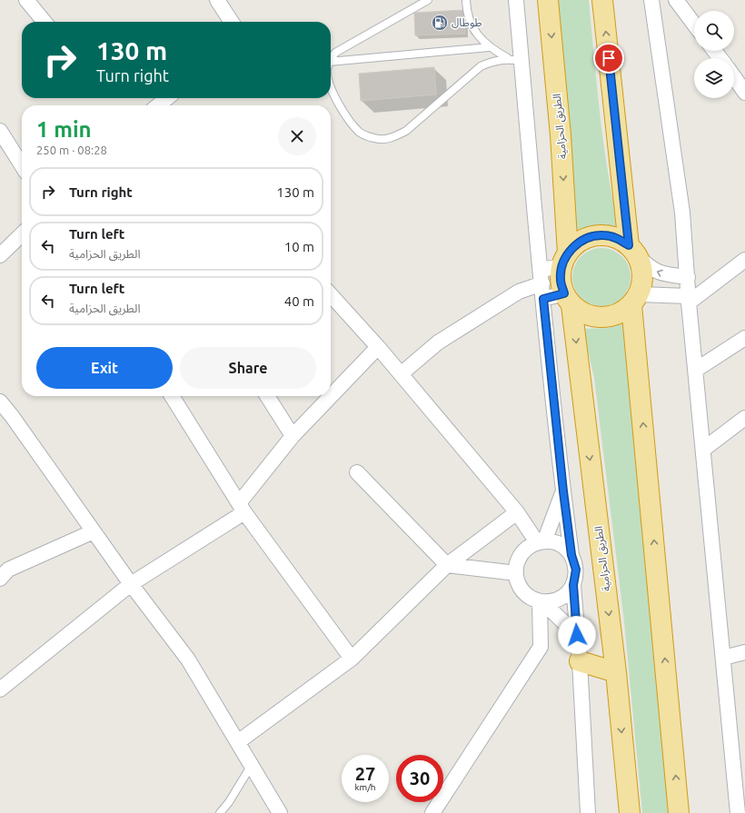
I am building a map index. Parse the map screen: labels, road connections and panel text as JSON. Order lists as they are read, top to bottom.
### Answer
{
  "streets": {
    "highway": ["الطريق الحزامية"]
  },
  "places": {
    "fuel station": ["طوطال"]
  },
  "page": {
    "turn": ["130 m", "Turn right"],
    "heading": ["1 min", "250 m · 08:28"],
    "list": [
      {
        "name": "Turn right",
        "value": "130 m"
      },
      {
        "name": "Turn left",
        "note": "الطريق الحزامية",
        "value": "10 m"
      },
      {
        "name": "Turn left",
        "note": "الطريق الحزامية",
        "value": "40 m"
      }
    ],
    "buttons": ["Exit", "Share"],
    "speed": "27 km/h",
    "limit": "30"
  }
}
